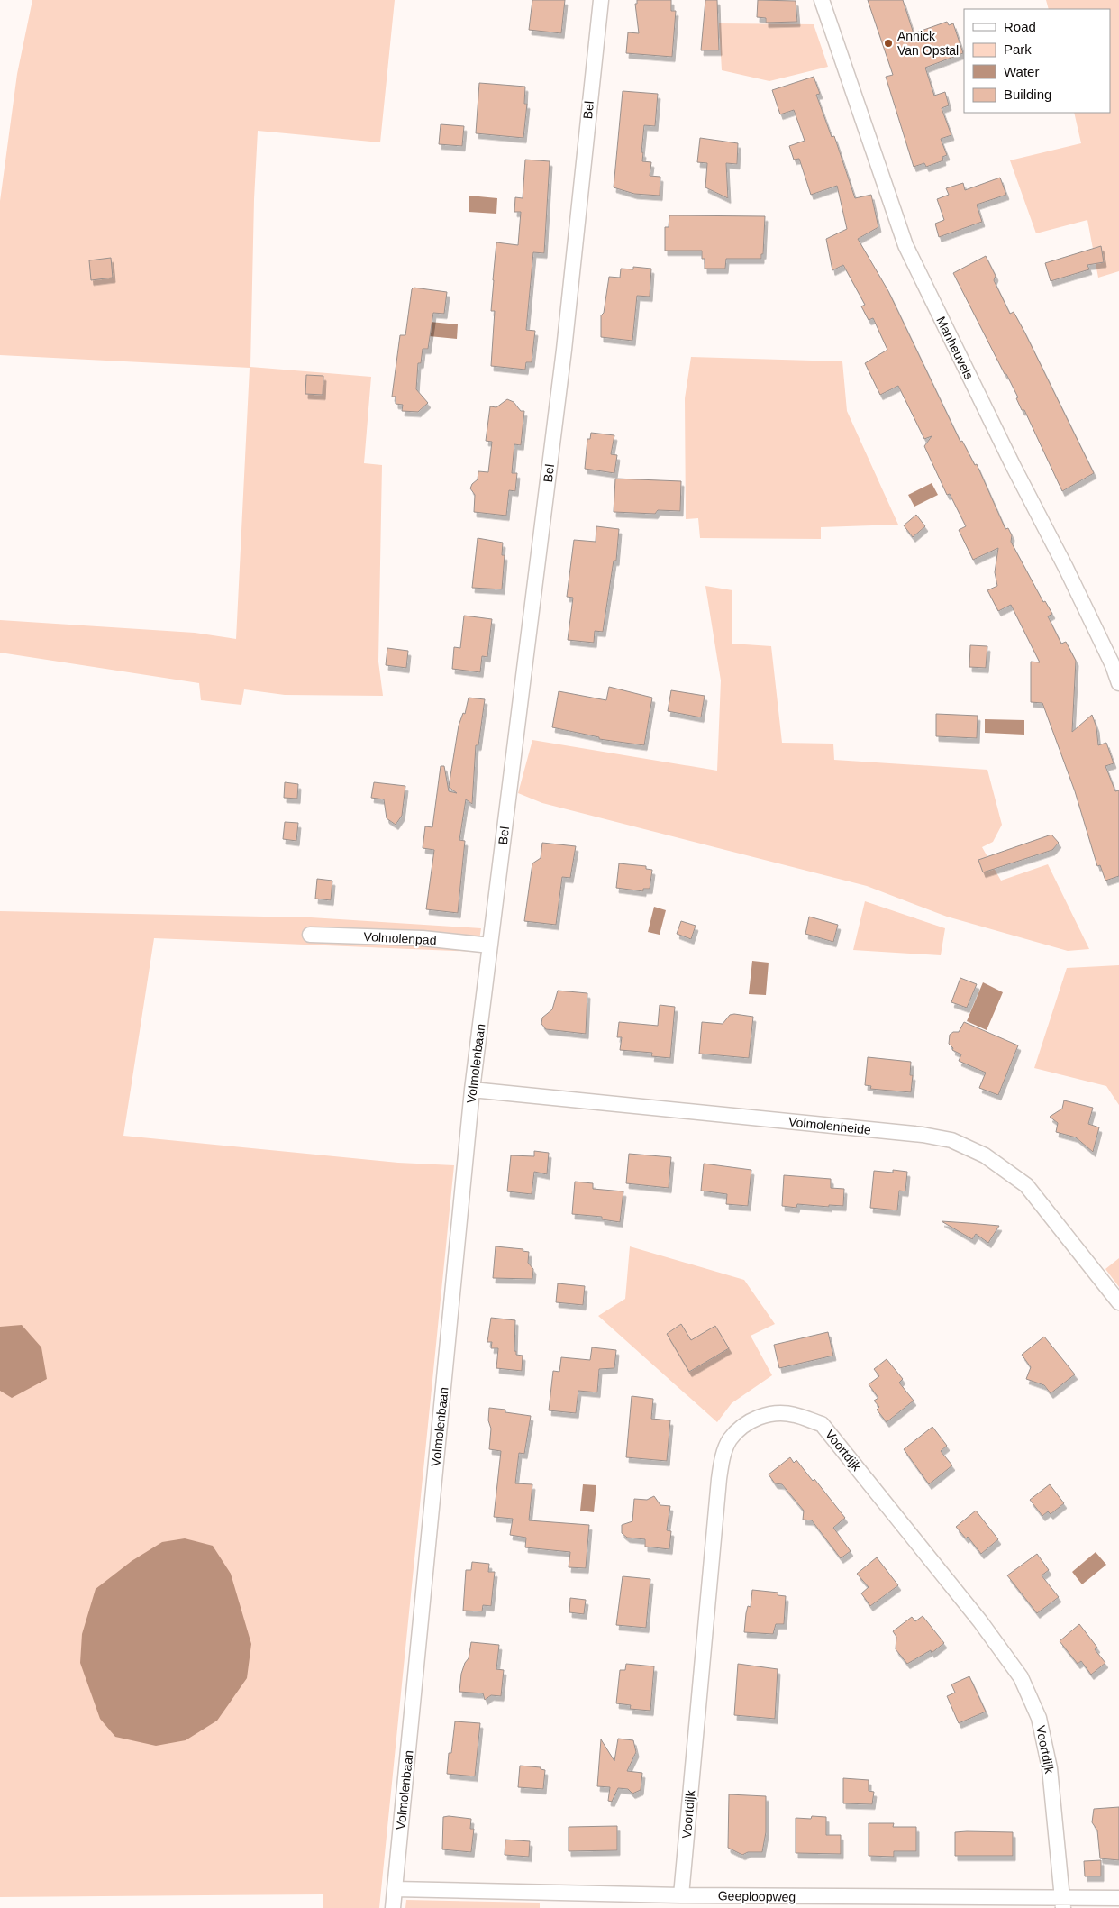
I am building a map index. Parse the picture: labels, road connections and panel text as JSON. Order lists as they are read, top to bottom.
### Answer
{
  "streets": {
    "street": [
      "Bel",
      "Manheuvels",
      "Volmolenpad",
      "Volmolenbaan",
      "Volmolenheide",
      "Voortdijk",
      "Geeploopweg"
    ]
  },
  "crossings": [
    ["Bel", "Volmolenpad"],
    ["Bel", "Volmolenbaan"],
    ["Volmolenpad", "Volmolenbaan"],
    ["Volmolenbaan", "Volmolenheide"],
    ["Volmolenbaan", "Geeploopweg"],
    ["Voortdijk", "Geeploopweg"]
  ],
  "places": ["Annick Van Opstal"],
  "legend": [
    "Road",
    "Park",
    "Water",
    "Building"
  ]
}
